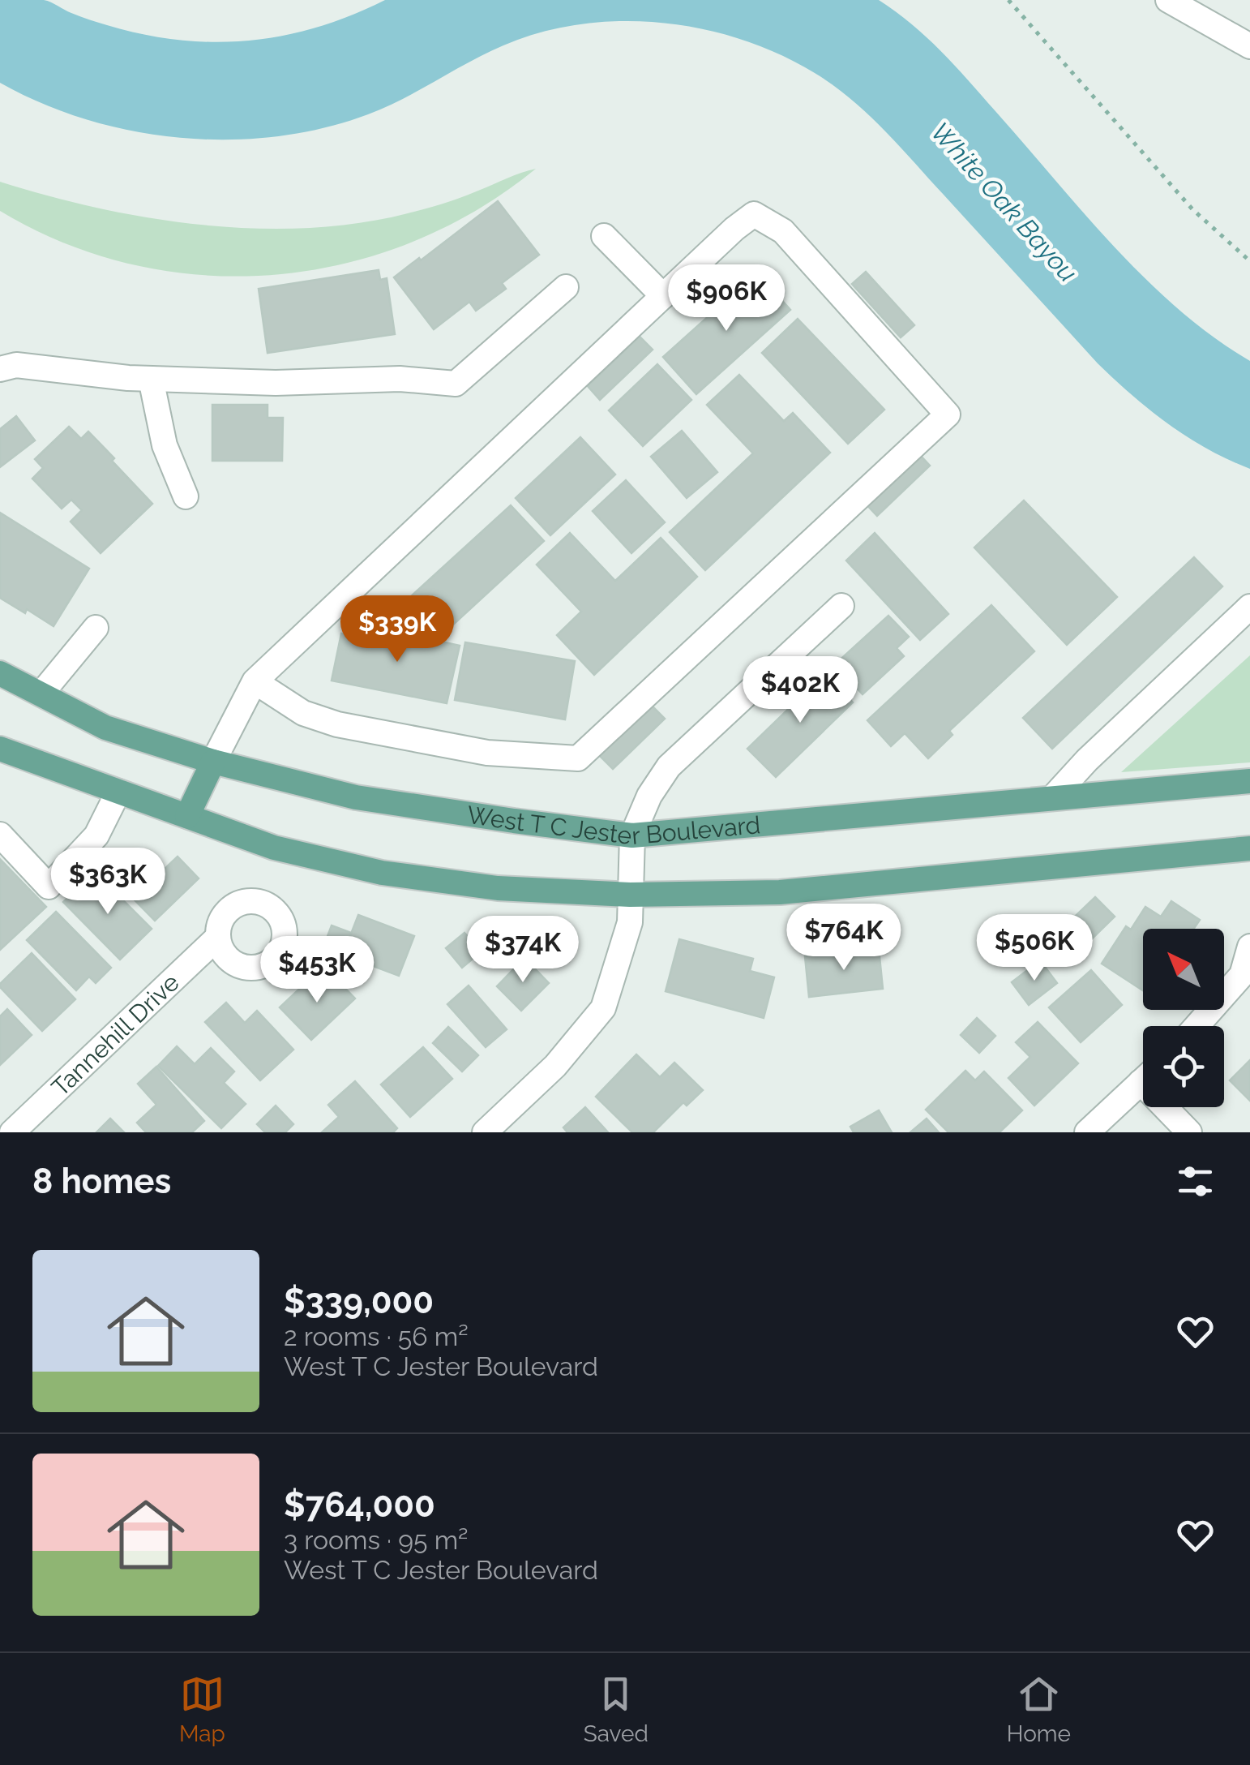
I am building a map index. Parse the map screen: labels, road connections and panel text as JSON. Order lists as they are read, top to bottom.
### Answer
{
  "streets": {
    "main road": ["West T C Jester Boulevard"],
    "street": ["Tannehill Drive"]
  },
  "water": ["White Oak Bayou"],
  "north": "top left",
  "page": {
    "price": [
      "$906K",
      "$339K",
      "$402K",
      "$363K",
      "$764K",
      "$506K",
      "$374K",
      "$453K"
    ],
    "heading": "8 homes",
    "list": [
      {
        "name": "$339,000",
        "note": "2 rooms · 56 m² · West T C Jester Boulevard"
      },
      {
        "name": "$764,000",
        "note": "3 rooms · 95 m² · West T C Jester Boulevard"
      }
    ],
    "tabs": ["Map", "Saved", "Home"]
  }
}
